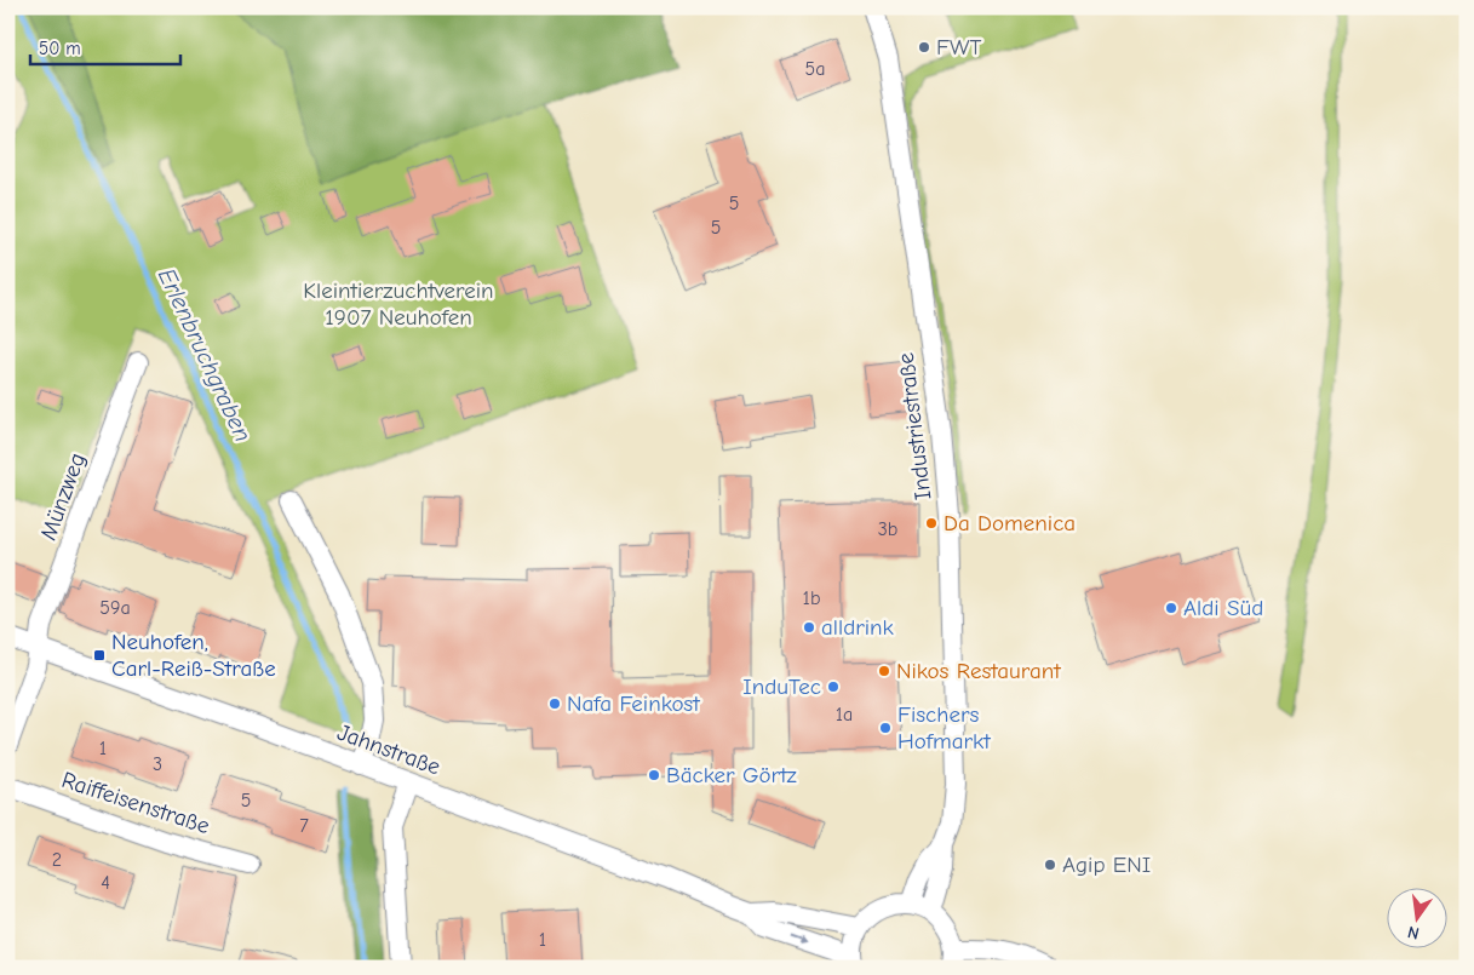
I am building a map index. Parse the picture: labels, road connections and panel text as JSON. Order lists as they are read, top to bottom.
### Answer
{
  "streets": {
    "street": [
      "Industriestraße",
      "Münzweg",
      "Jahnstraße",
      "Raiffeisenstraße"
    ]
  },
  "crossings": [
    ["Münzweg", "Jahnstraße"]
  ],
  "water": ["Erlenbruchgraben"],
  "parks": ["Kleintierzuchtverein 1907 Neuhofen"],
  "places": {
    "other": [
      "FWT",
      "Da Domenica",
      "Aldi Süd",
      "alldrink",
      "Nikos Restaurant",
      "InduTec",
      "Nafa Feinkost",
      "Fischers Hofmarkt",
      "Bäcker Görtz",
      "Agip ENI"
    ],
    "transit": ["Neuhofen, Carl-Reiß-Straße"]
  },
  "house_numbers": [
    "5a",
    "5",
    "5",
    "3b",
    "1b",
    "59a",
    "1a",
    "1",
    "3",
    "5",
    "7",
    "2",
    "4",
    "1"
  ],
  "scale_bar": "50 m",
  "north": "bottom"
}
